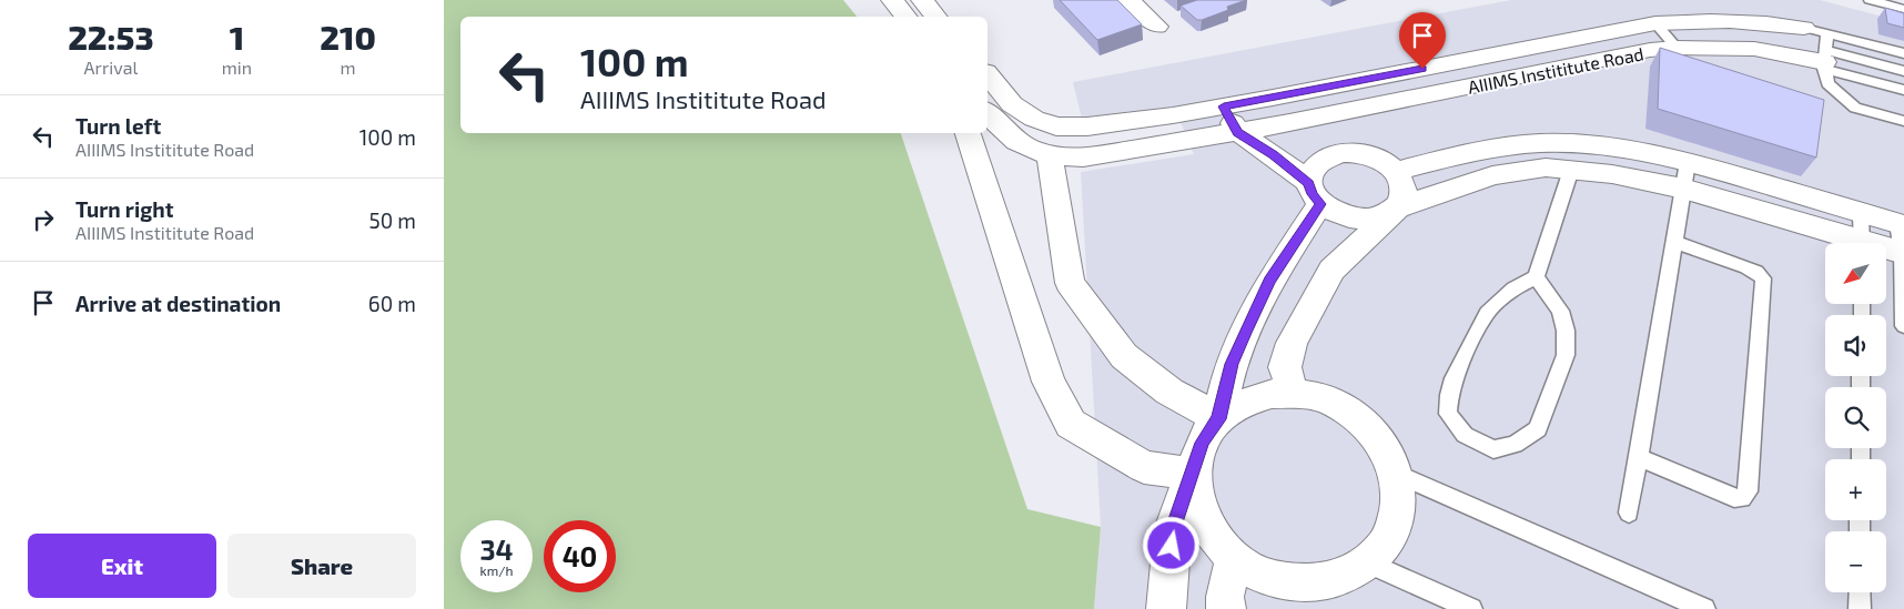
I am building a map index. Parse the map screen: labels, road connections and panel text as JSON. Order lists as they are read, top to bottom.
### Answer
{
  "streets": {
    "street": ["AIIIMS Instititute Road"]
  },
  "north": "bottom left",
  "page": {
    "eta": [
      "22:53",
      "Arrival",
      "1",
      "min",
      "210",
      "m"
    ],
    "turn": ["100 m", "AIIIMS Instititute Road"],
    "list": [
      {
        "name": "Turn left",
        "note": "AIIIMS Instititute Road",
        "value": "100 m"
      },
      {
        "name": "Turn right",
        "note": "AIIIMS Instititute Road",
        "value": "50 m"
      },
      {
        "name": "Arrive at destination",
        "value": "60 m"
      }
    ],
    "map_buttons": ["+", "−"],
    "speed": "34 km/h",
    "limit": "40",
    "buttons": ["Exit", "Share"]
  }
}
